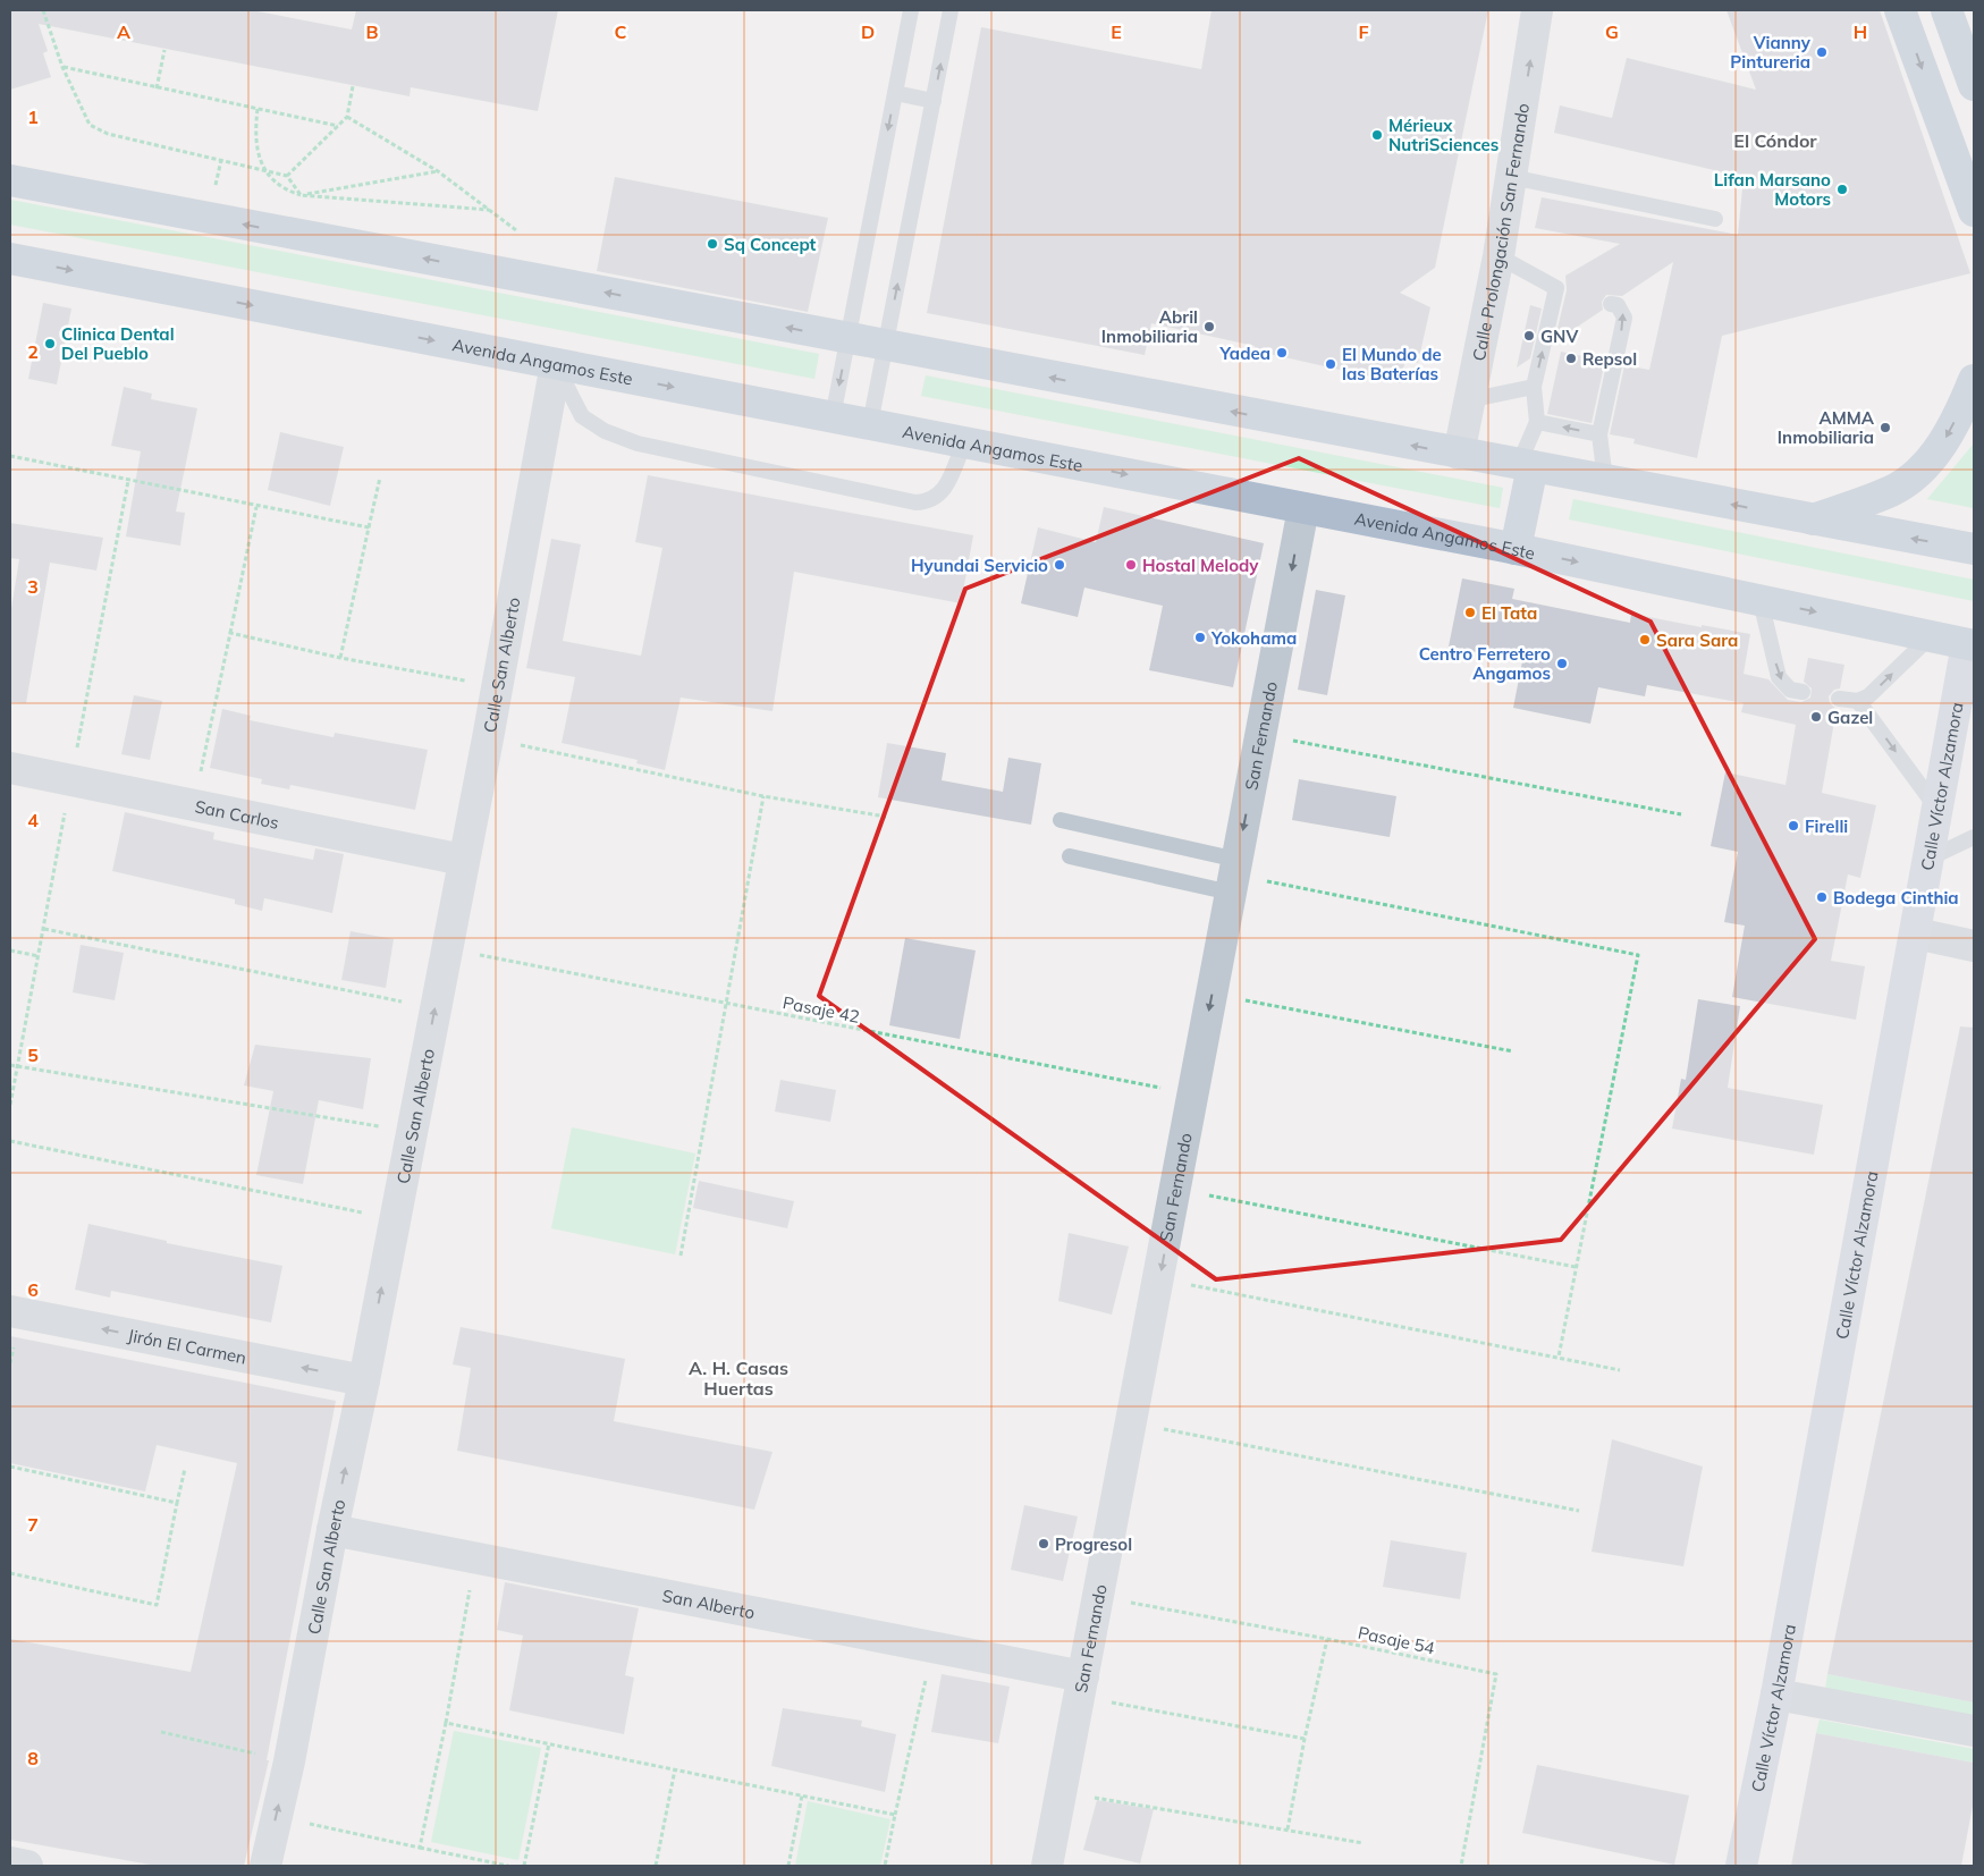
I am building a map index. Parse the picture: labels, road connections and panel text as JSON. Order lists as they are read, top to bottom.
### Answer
{
  "streets": {
    "main road": ["Avenida Angamos Este"],
    "street": [
      "Calle Prolongación San Fernando",
      "Calle San Alberto",
      "San Fernando",
      "Calle Víctor Alzamora",
      "San Carlos",
      "Jirón El Carmen",
      "San Alberto"
    ],
    "path": ["Pasaje 42", "Pasaje 54"]
  },
  "crossings": [
    ["Avenida Angamos Este", "Calle San Alberto"],
    ["Avenida Angamos Este", "San Fernando"],
    ["Avenida Angamos Este", "Calle Víctor Alzamora"],
    ["Calle San Alberto", "San Carlos"],
    ["Calle San Alberto", "Pasaje 42"],
    ["Calle San Alberto", "Jirón El Carmen"],
    ["Calle San Alberto", "San Alberto"],
    ["San Fernando", "Pasaje 42"],
    ["San Fernando", "San Alberto"],
    ["San Fernando", "Pasaje 54"]
  ],
  "one_way": ["Calle Prolongación San Fernando", "San Fernando", "Jirón El Carmen"],
  "districts": ["El Cóndor", "A. H. Casas Huertas"],
  "places": [
    "Vianny Pintureria",
    "Mérieux NutriSciences",
    "Lifan Marsano Motors",
    "Sq Concept",
    "Abril Inmobiliaria",
    "GNV",
    "Clinica Dental Del Pueblo",
    "Yadea",
    "Repsol",
    "El Mundo de las Baterías",
    "AMMA Inmobiliaria",
    "Hyundai Servicio",
    "Hostal Melody",
    "El Tata",
    "Yokohama",
    "Sara Sara",
    "Centro Ferretero Angamos",
    "Gazel",
    "Firelli",
    "Bodega Cinthia",
    "Progresol"
  ],
  "grid": {
    "columns": [
      "A",
      "B",
      "C",
      "D",
      "E",
      "F",
      "G",
      "H"
    ],
    "rows": [
      "1",
      "2",
      "3",
      "4",
      "5",
      "6",
      "7",
      "8"
    ]
  }
}
